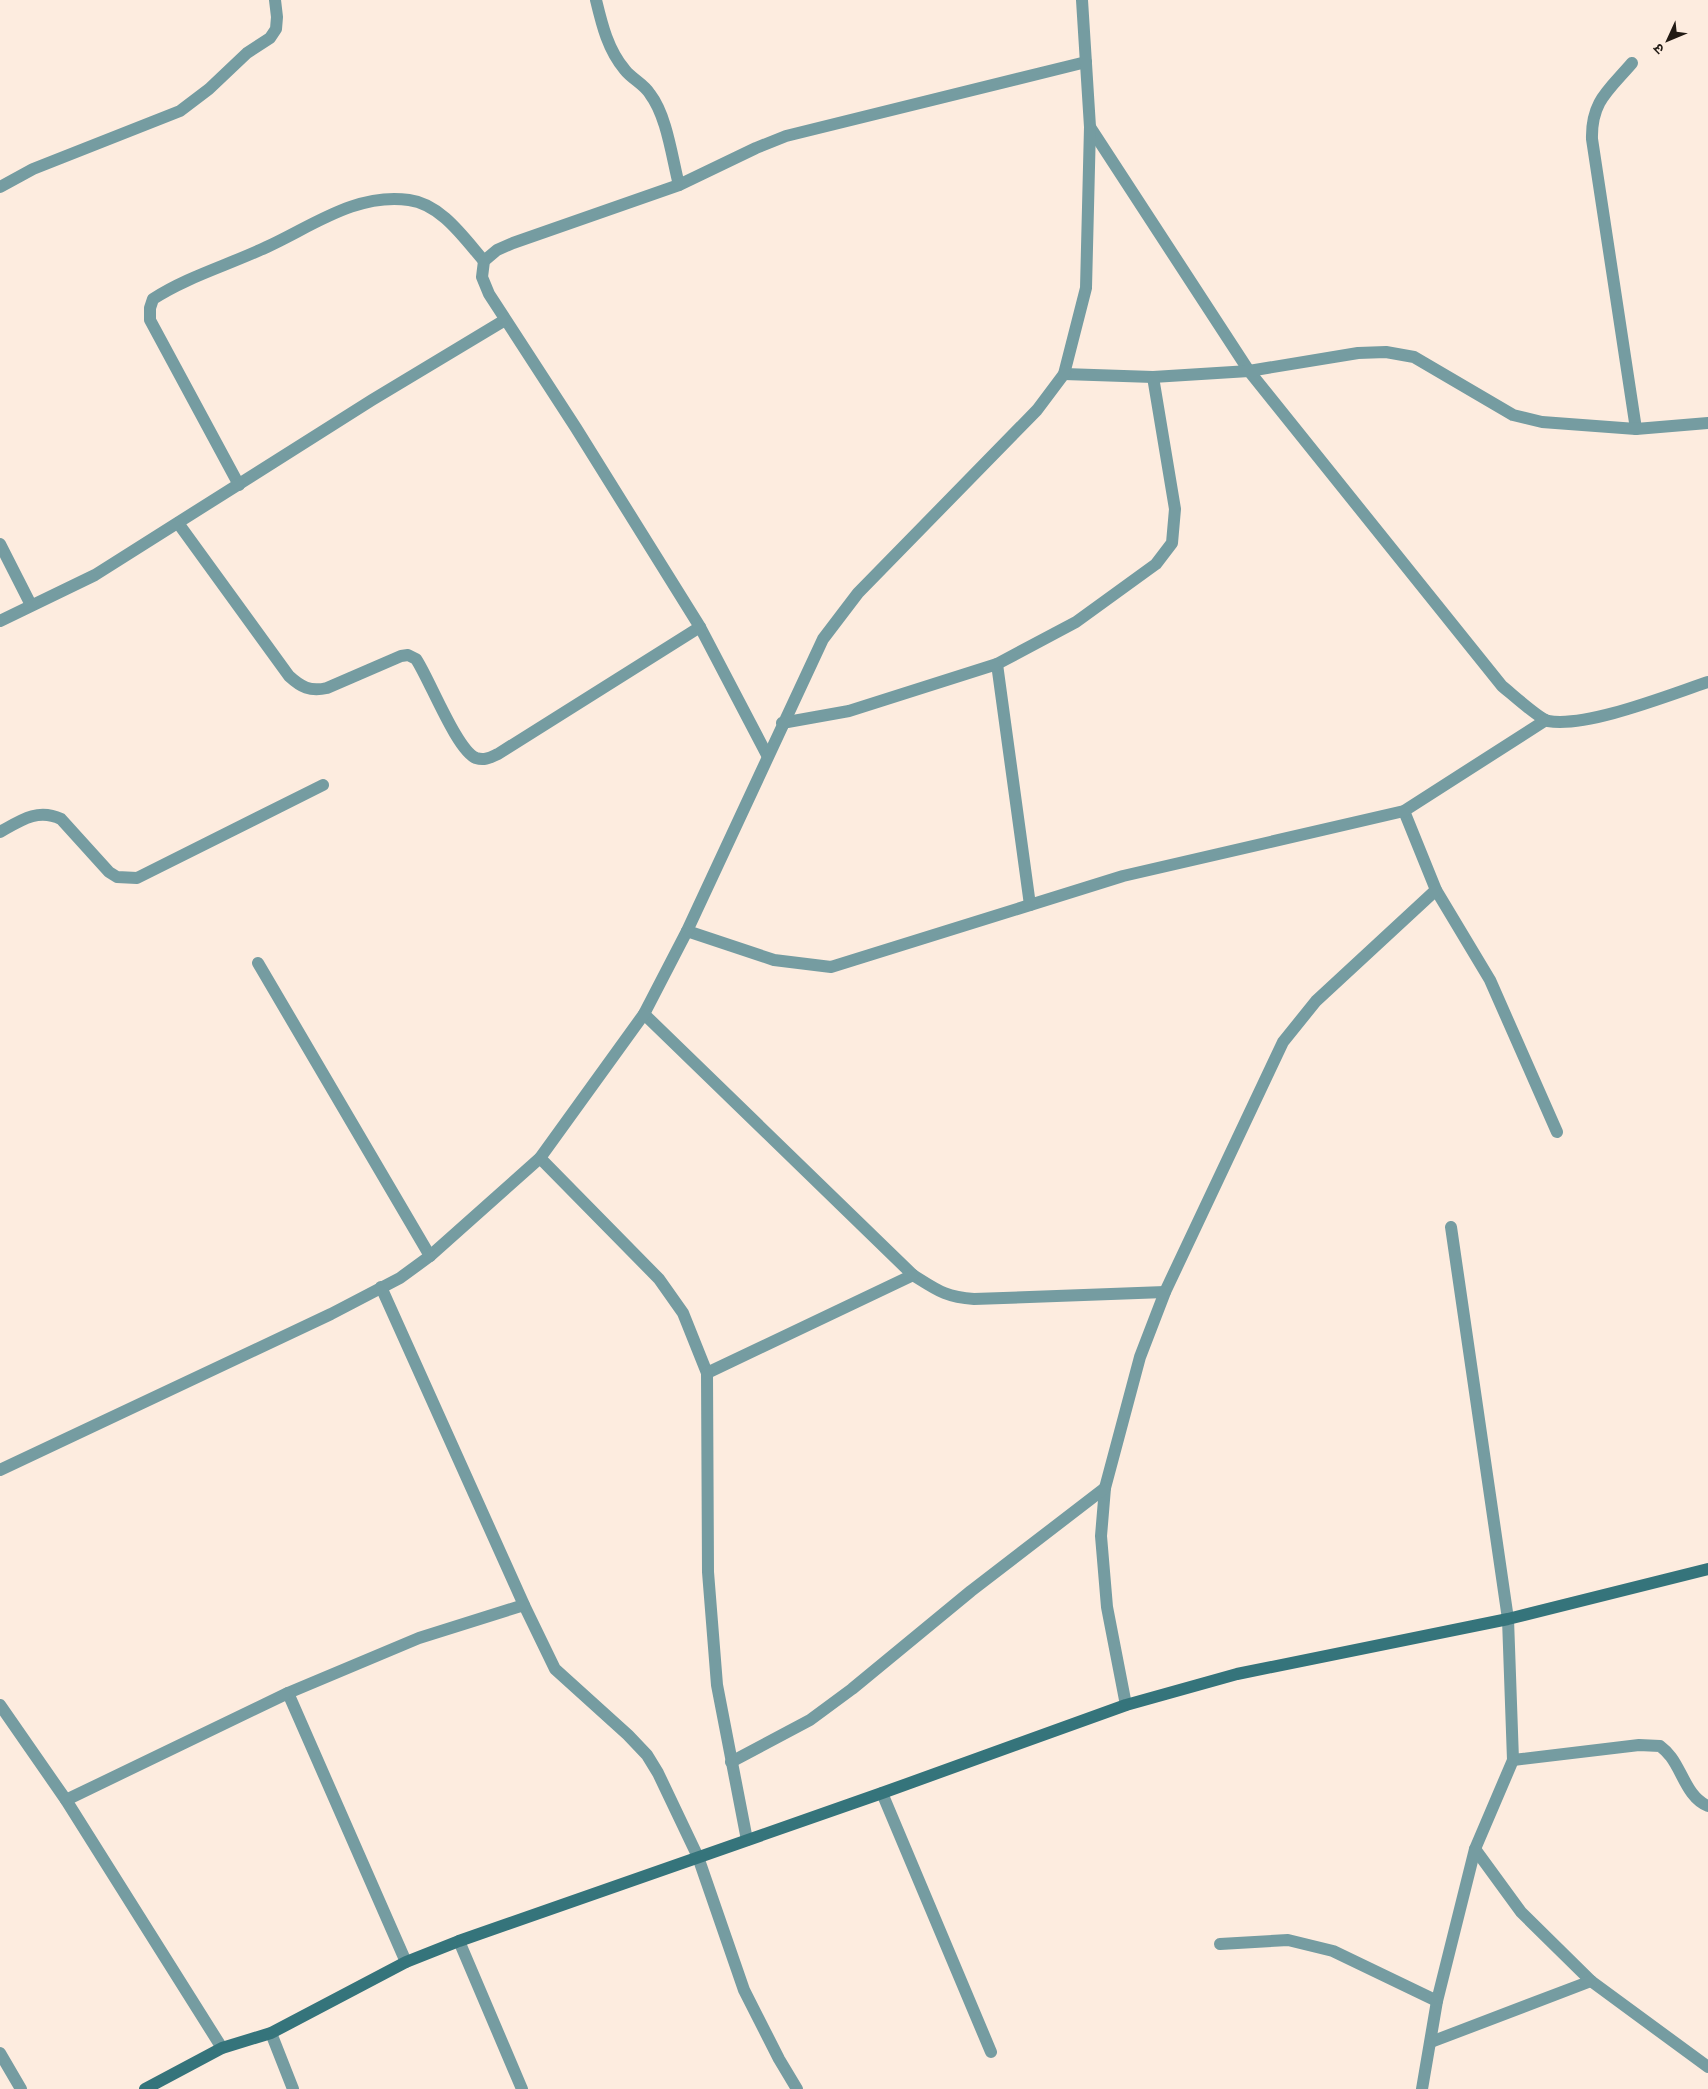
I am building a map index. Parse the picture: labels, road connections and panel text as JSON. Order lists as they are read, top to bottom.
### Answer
{
  "north": "bottom left"
}
